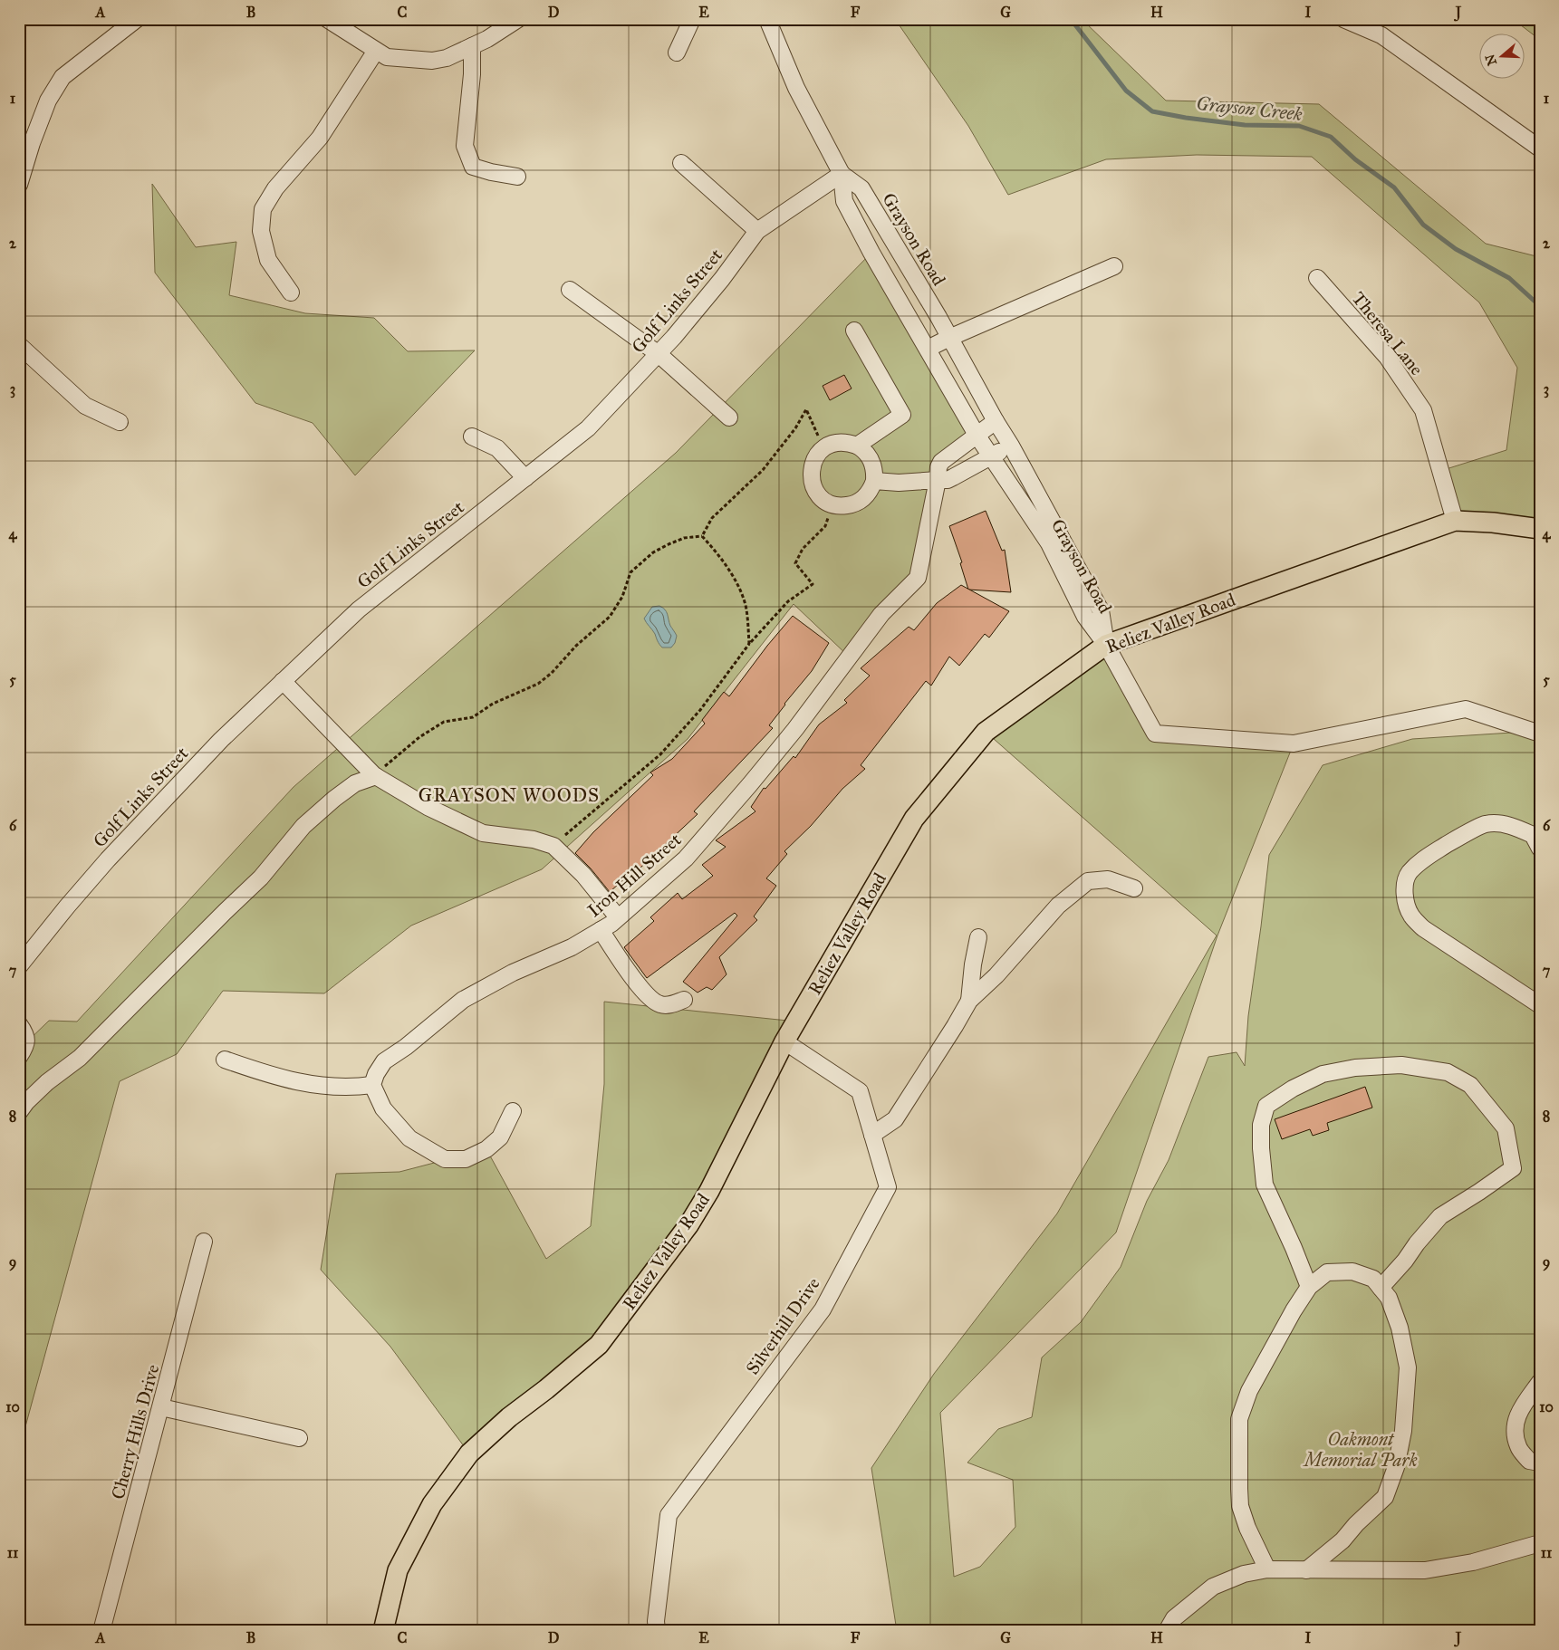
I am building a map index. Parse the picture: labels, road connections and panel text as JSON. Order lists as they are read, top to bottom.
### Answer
{
  "streets": {
    "main road": ["Reliez Valley Road"],
    "street": [
      "Grayson Road",
      "Golf Links Street",
      "Theresa Lane",
      "Iron Hill Street",
      "Silverhill Drive",
      "Cherry Hills Drive"
    ]
  },
  "crossings": [
    ["Grayson Road", "Golf Links Street"],
    ["Grayson Road", "Reliez Valley Road"],
    ["Grayson Road", "Iron Hill Street"],
    ["Theresa Lane", "Reliez Valley Road"],
    ["Reliez Valley Road", "Silverhill Drive"]
  ],
  "districts": ["GRAYSON WOODS"],
  "water": ["Grayson Creek"],
  "parks": ["Oakmont Memorial Park"],
  "north": "left",
  "grid": {
    "columns": [
      "A",
      "B",
      "C",
      "D",
      "E",
      "F",
      "G",
      "H",
      "I",
      "J"
    ],
    "rows": [
      "1",
      "2",
      "3",
      "4",
      "5",
      "6",
      "7",
      "8",
      "9",
      "10",
      "11"
    ]
  }
}
